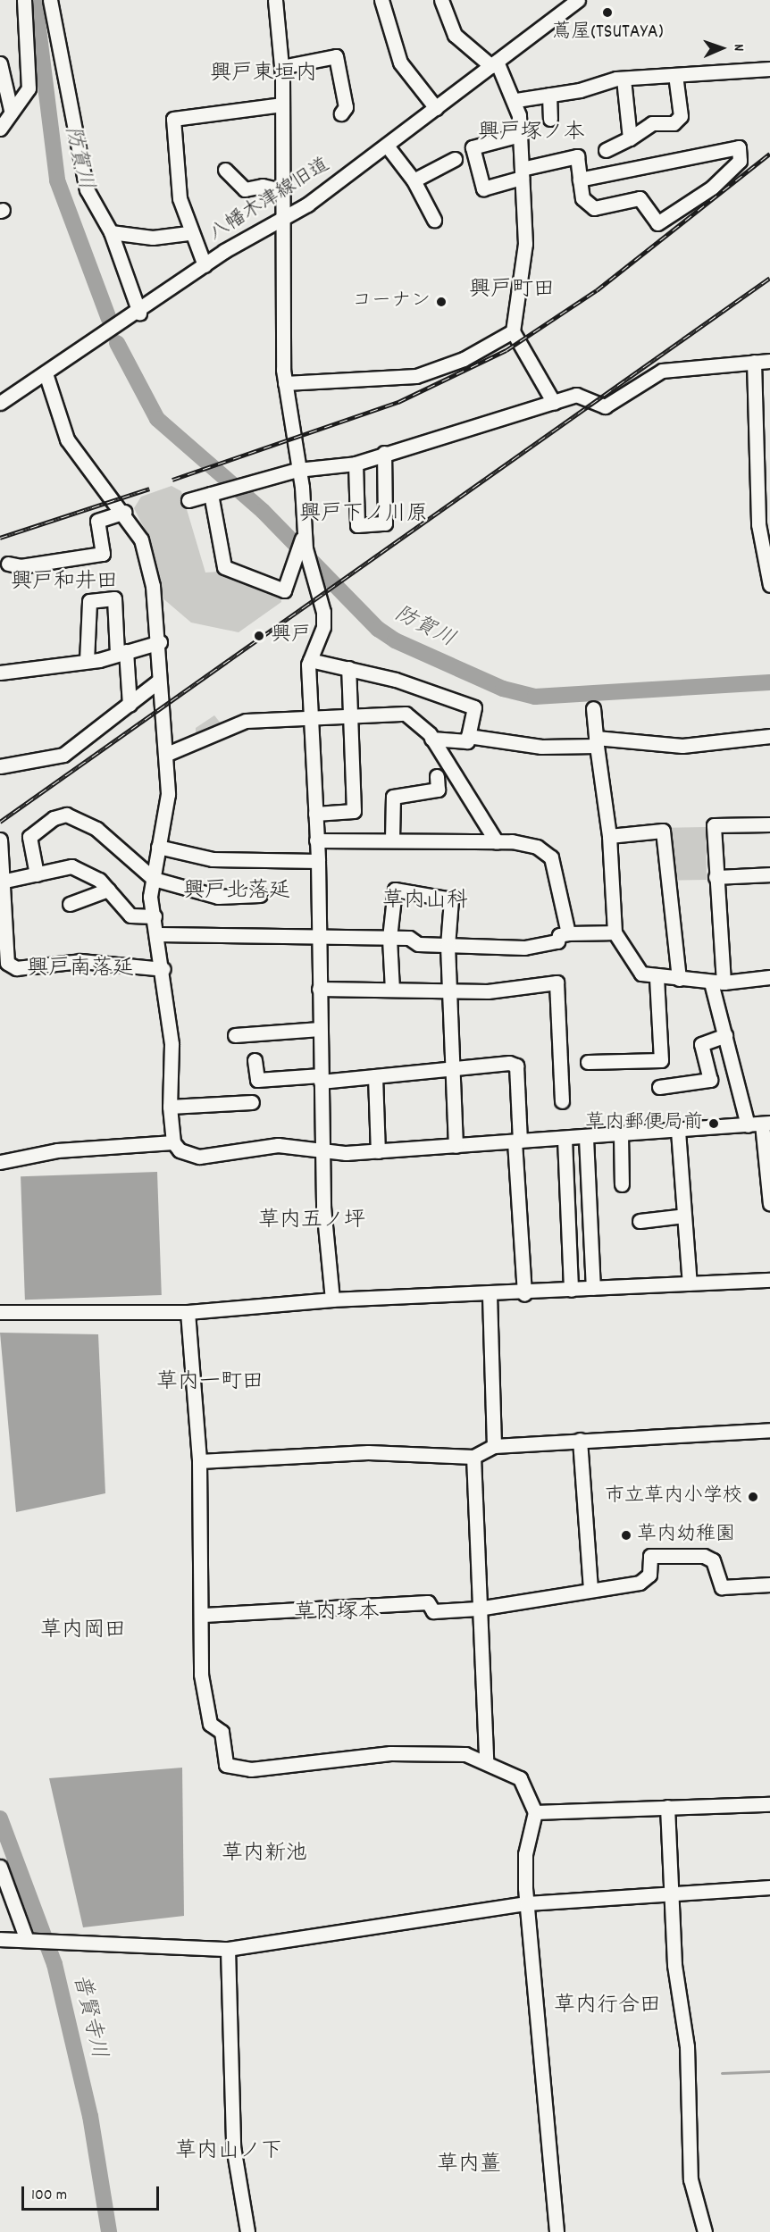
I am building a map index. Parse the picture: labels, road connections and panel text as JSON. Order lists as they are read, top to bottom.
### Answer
{
  "streets": {
    "street": ["八幡木津線旧道"]
  },
  "districts": [
    "興戸東垣内",
    "興戸塚ノ本",
    "興戸町田",
    "興戸下ノ川原",
    "興戸和井田",
    "興戸北落延",
    "草内山科",
    "興戸南落延",
    "草内五ノ坪",
    "草内一町田",
    "草内塚本",
    "草内岡田",
    "草内新池",
    "草内行合田",
    "草内山ノ下",
    "草内薑"
  ],
  "water": ["防賀川", "普賢寺川"],
  "places": [
    "蔦屋(TSUTAYA)",
    "コーナン",
    "興戸",
    "草内郵便局前",
    "市立草内小学校",
    "草内幼稚園"
  ],
  "scale_bar": "100 m",
  "north": "right"
}
